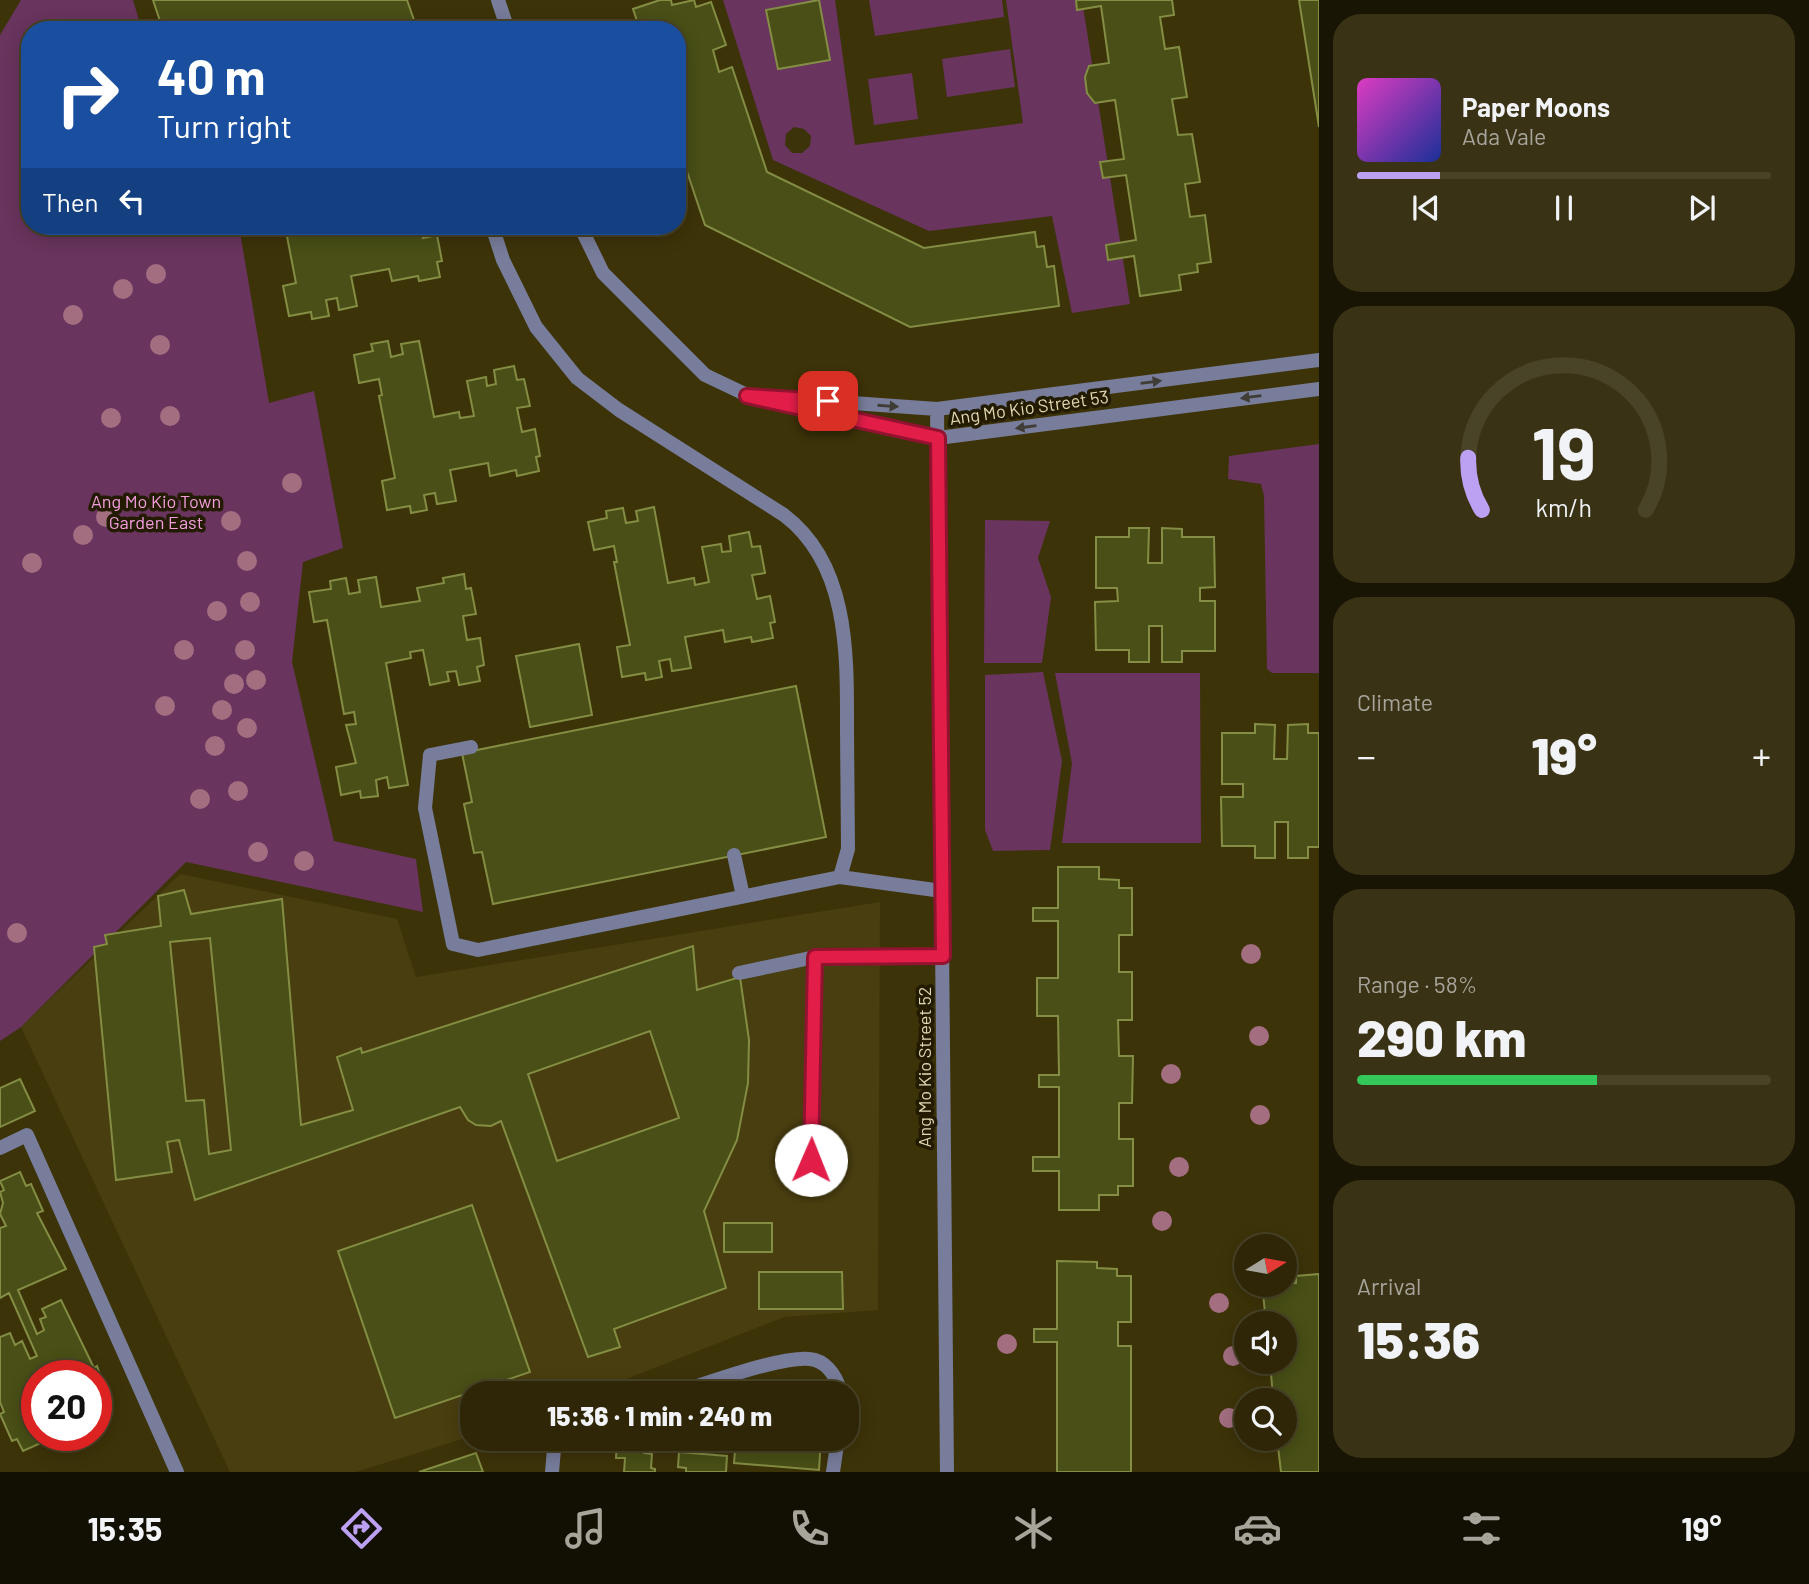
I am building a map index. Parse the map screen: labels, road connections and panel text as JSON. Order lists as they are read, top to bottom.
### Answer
{
  "streets": {
    "street": ["Ang Mo Kio Street 53", "Ang Mo Kio Street 52"]
  },
  "crossings": [
    ["Ang Mo Kio Street 53", "Ang Mo Kio Street 52"]
  ],
  "parks": ["Ang Mo Kio Town Garden East"],
  "north": "right",
  "page": {
    "turn": ["40 m", "Turn right"],
    "song": ["Paper Moons", "Ada Vale"],
    "then": "Then",
    "tile": [
      "Climate",
      ["Range · 58%", "290 km"],
      ["Arrival", "15:36"]
    ],
    "heat": ["−", "19°", "+"],
    "limit": "20",
    "trip": "15:36 · 1 min · 240 m",
    "tabs": ["15:35", "19°"],
    "gauge": ["19", "km/h"]
  }
}
